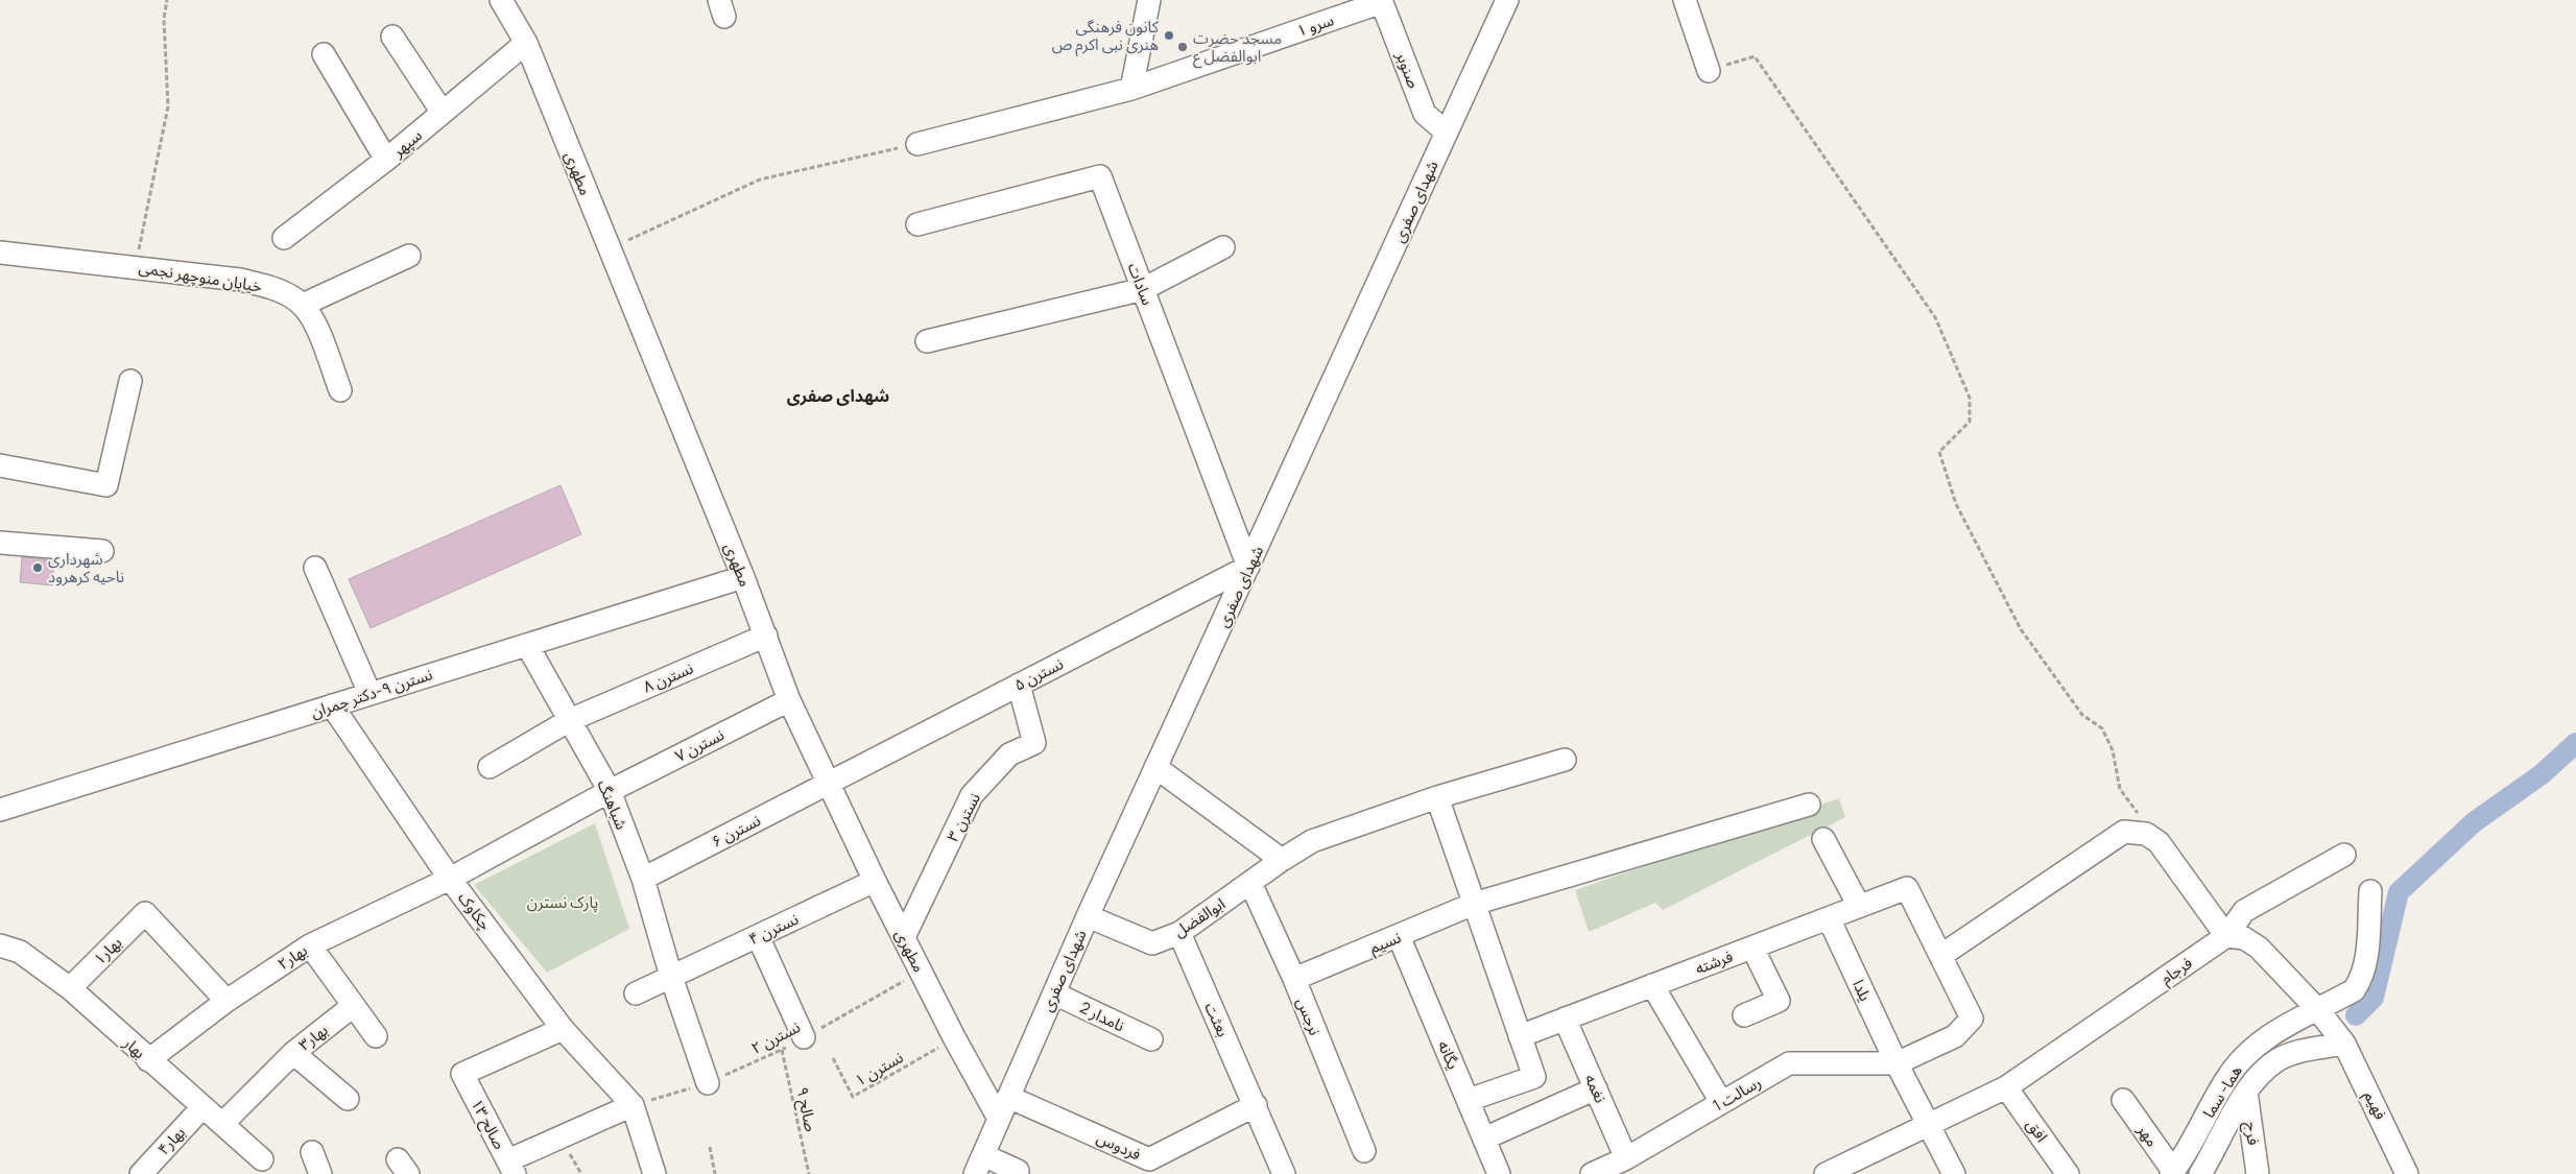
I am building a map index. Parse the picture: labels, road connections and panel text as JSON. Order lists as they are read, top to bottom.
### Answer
{
  "streets": {
    "street": [
      "سرو ۱",
      "صنوبر",
      "سپهر",
      "مطهری",
      "شهدای صفری",
      "خیابان منوچهر نجمی",
      "سادات",
      "نسترن ۵",
      "نسترن ۸",
      "نسترن ۹-دکتر چمران",
      "نسترن ۷",
      "شباهنگ",
      "نسترن ۳",
      "نسترن ۶",
      "چکاوک",
      "ابوالفضل",
      "نسترن ۴",
      "نسیم",
      "بهار۱",
      "بهار۲",
      "فرشته",
      "فرجام",
      "یلدا",
      "نامدار 2",
      "نرجس",
      "بعثت",
      "بهار۳",
      "بهار",
      "یگانه",
      "نغمه",
      "هما- سما",
      "رسالت 1",
      "فهیم",
      "صالح ۱۳",
      "افق",
      "فرج",
      "مهر",
      "بهار۴",
      "فردوس"
    ],
    "path": ["نسترن ۲", "نسترن ۱", "صالح ۹"]
  },
  "crossings": [
    ["سرو ۱", "صنوبر"],
    ["صنوبر", "شهدای صفری"],
    ["سپهر", "مطهری"],
    ["مطهری", "شهدای صفری"],
    ["مطهری", "نسترن ۵"],
    ["مطهری", "نسترن ۸"],
    ["مطهری", "نسترن ۹-دکتر چمران"],
    ["مطهری", "نسترن ۷"],
    ["مطهری", "نسترن ۳"],
    ["مطهری", "نسترن ۶"],
    ["مطهری", "نسترن ۴"],
    ["مطهری", "نسترن ۲"],
    ["مطهری", "نسترن ۱"],
    ["شهدای صفری", "سادات"],
    ["شهدای صفری", "نسترن ۵"],
    ["شهدای صفری", "ابوالفضل"],
    ["شهدای صفری", "نامدار 2"],
    ["شهدای صفری", "فردوس"],
    ["سادات", "نسترن ۵"],
    ["نسترن ۵", "نسترن ۳"],
    ["نسترن ۵", "نسترن ۶"],
    ["نسترن ۸", "شباهنگ"],
    ["نسترن ۹-دکتر چمران", "شباهنگ"],
    ["نسترن ۹-دکتر چمران", "چکاوک"],
    ["نسترن ۷", "شباهنگ"],
    ["نسترن ۷", "چکاوک"],
    ["نسترن ۷", "بهار۲"],
    ["شباهنگ", "نسترن ۶"],
    ["شباهنگ", "نسترن ۴"],
    ["شباهنگ", "نسترن ۲"],
    ["چکاوک", "بهار۲"],
    ["چکاوک", "نسترن ۲"],
    ["چکاوک", "صالح ۱۳"],
    ["ابوالفضل", "نرجس"],
    ["ابوالفضل", "بعثت"],
    ["نسیم", "نرجس"],
    ["نسیم", "یگانه"],
    ["بهار۱", "بهار۲"],
    ["بهار۱", "بهار"],
    ["بهار۲", "بهار"],
    ["فرشته", "یلدا"],
    ["فرشته", "نغمه"],
    ["فرجام", "یلدا"],
    ["فرجام", "افق"],
    ["یلدا", "رسالت 1"],
    ["بعثت", "فردوس"],
    ["بهار۳", "بهار"],
    ["نسترن ۲", "صالح ۹"],
    ["بهار", "بهار۴"],
    ["نغمه", "رسالت 1"],
    ["هما- سما", "فهیم"],
    ["هما- سما", "مهر"]
  ],
  "districts": ["شهدای صفری"],
  "parks": ["پارک نسترن"],
  "places": ["کانون فرهنگی هنری نبی اکرم ص", "مسجد حضرت ابوالفضل ع", "شهرداری ناحیه کرهرود"]
}
